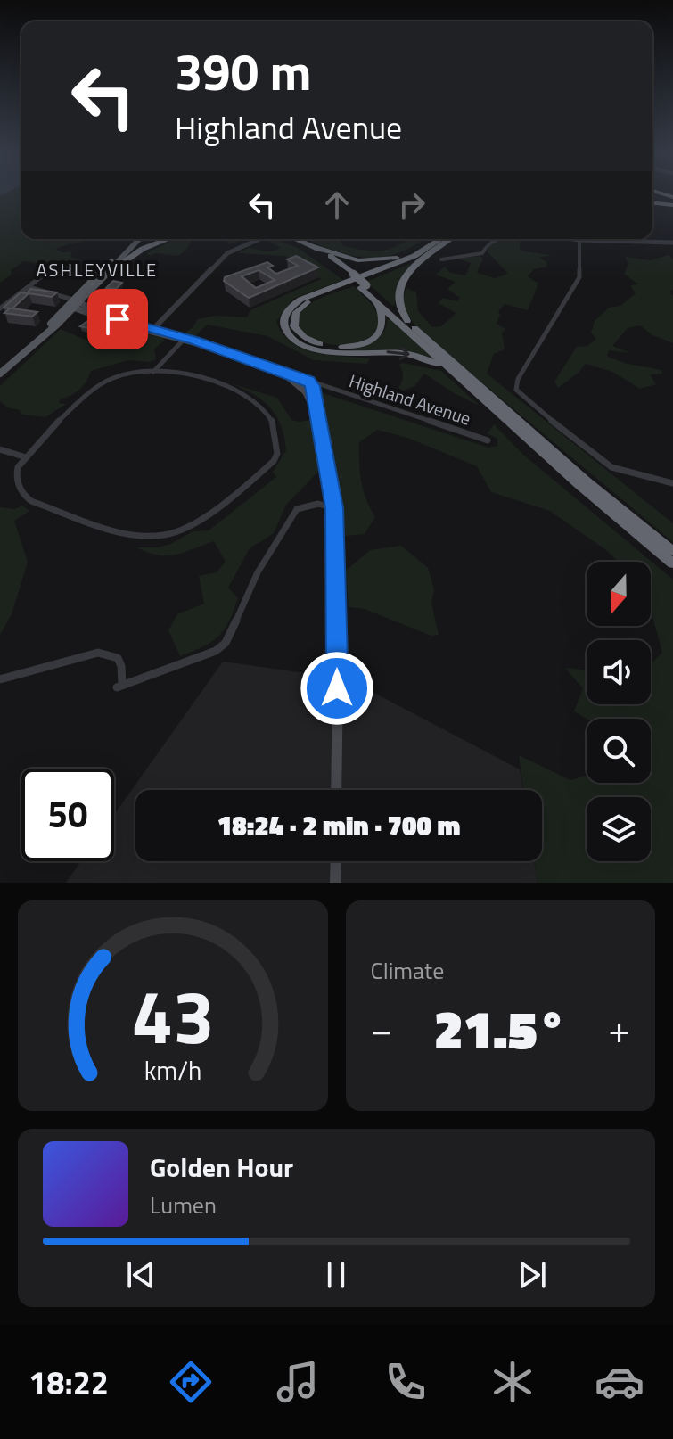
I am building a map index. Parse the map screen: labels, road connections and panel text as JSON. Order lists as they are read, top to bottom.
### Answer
{
  "streets": {
    "main road": ["Highland Avenue"]
  },
  "districts": ["ASHLEYVILLE"],
  "north": "bottom",
  "page": {
    "turn": ["390 m", "Highland Avenue"],
    "limit": "50",
    "trip": "18:24 · 2 min · 700 m",
    "tile": "Climate",
    "heat": ["−", "21.5°", "+"],
    "song": ["Golden Hour", "Lumen"],
    "tabs": "18:22",
    "gauge": ["43", "km/h"]
  }
}
